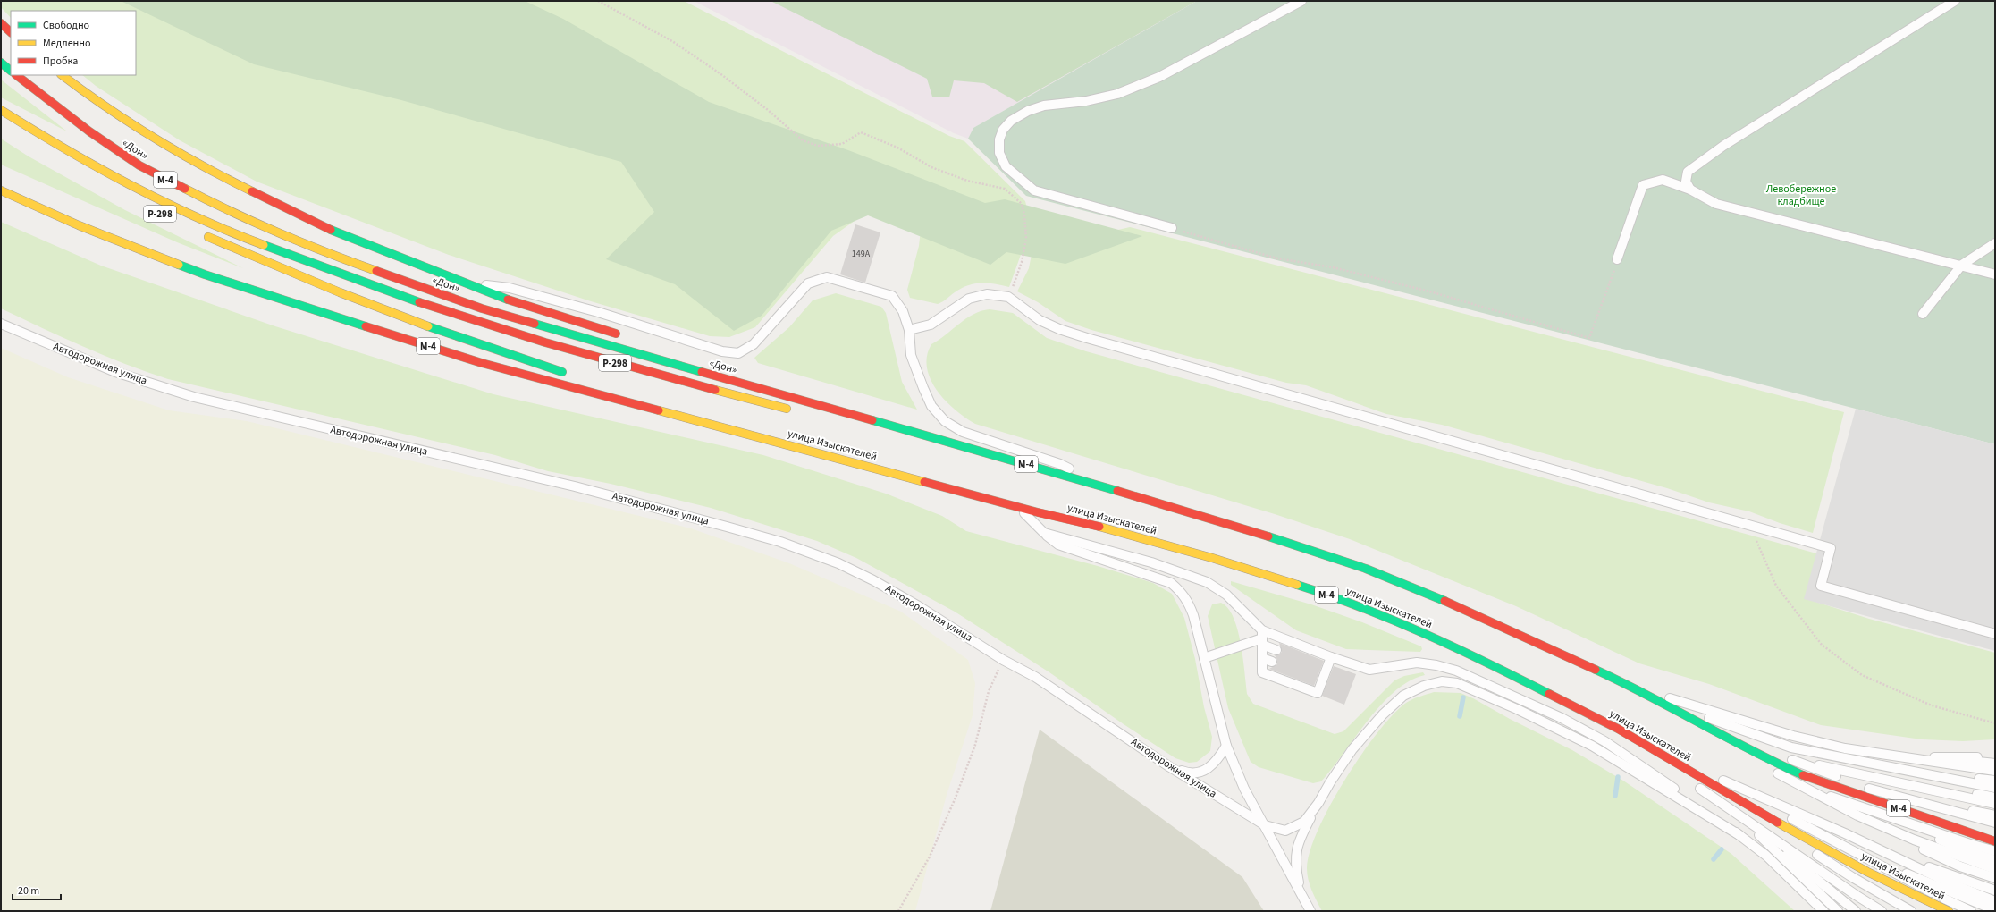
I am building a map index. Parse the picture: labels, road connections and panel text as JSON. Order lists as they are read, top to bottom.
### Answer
{
  "streets": {
    "main road": [
      "«Дон»",
      "М-4",
      "Р-298",
      "улица Изыскателей"
    ],
    "lane": ["Автодорожная улица"]
  },
  "crossings": [
    ["«Дон»", "М-4"],
    ["М-4", "улица Изыскателей"]
  ],
  "parks": ["Левобережное кладбище"],
  "house_numbers": ["149А"],
  "legend": ["Свободно", "Медленно", "Пробка"],
  "scale_bar": "20 m"
}
